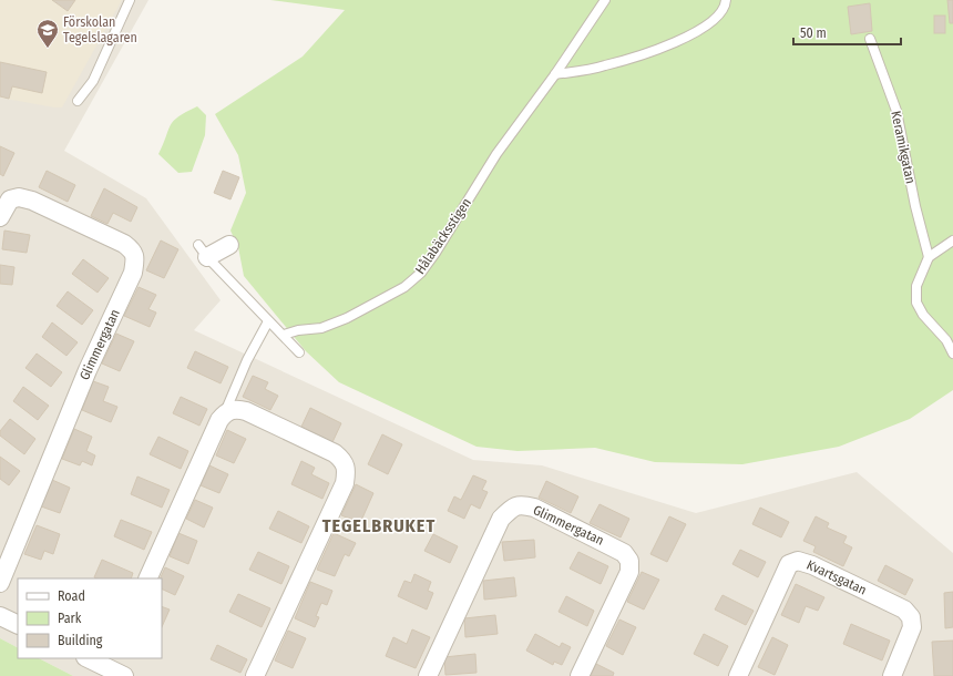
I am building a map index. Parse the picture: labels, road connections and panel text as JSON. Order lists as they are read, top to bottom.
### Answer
{
  "streets": {
    "street": ["Glimmergatan", "Kvartsgatan"],
    "lane": ["Keramikgatan", "Hålabäcksstigen"]
  },
  "districts": ["TEGELBRUKET"],
  "places": {
    "school or university": ["Förskolan Tegelslagaren"]
  },
  "legend": ["Road", "Park", "Building"],
  "scale_bar": "50 m"
}
